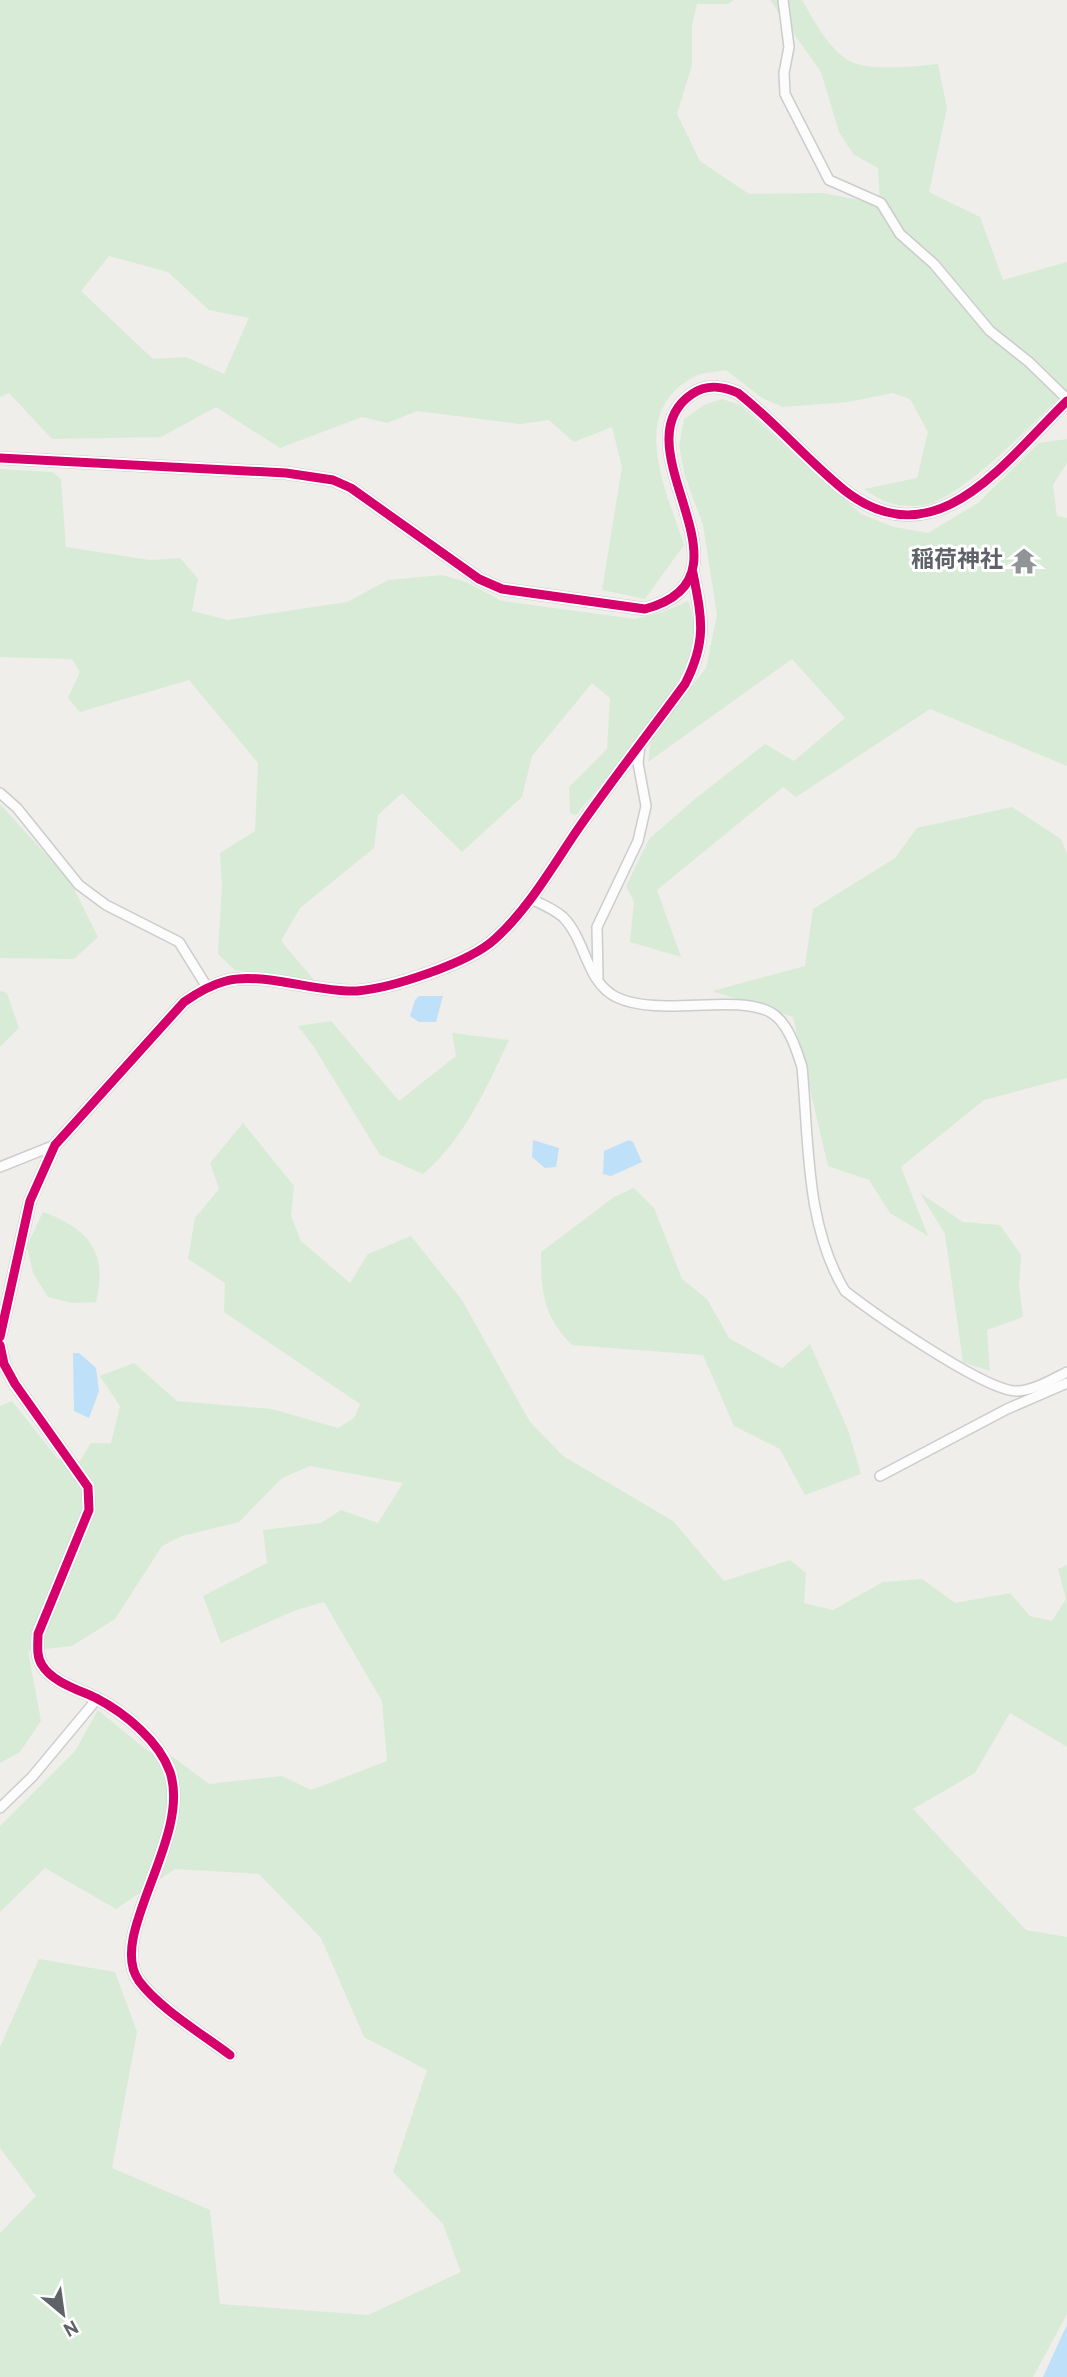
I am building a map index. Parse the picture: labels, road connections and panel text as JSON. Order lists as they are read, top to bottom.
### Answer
{
  "places": {
    "temple": ["稲荷神社"]
  },
  "north": "bottom right"
}
